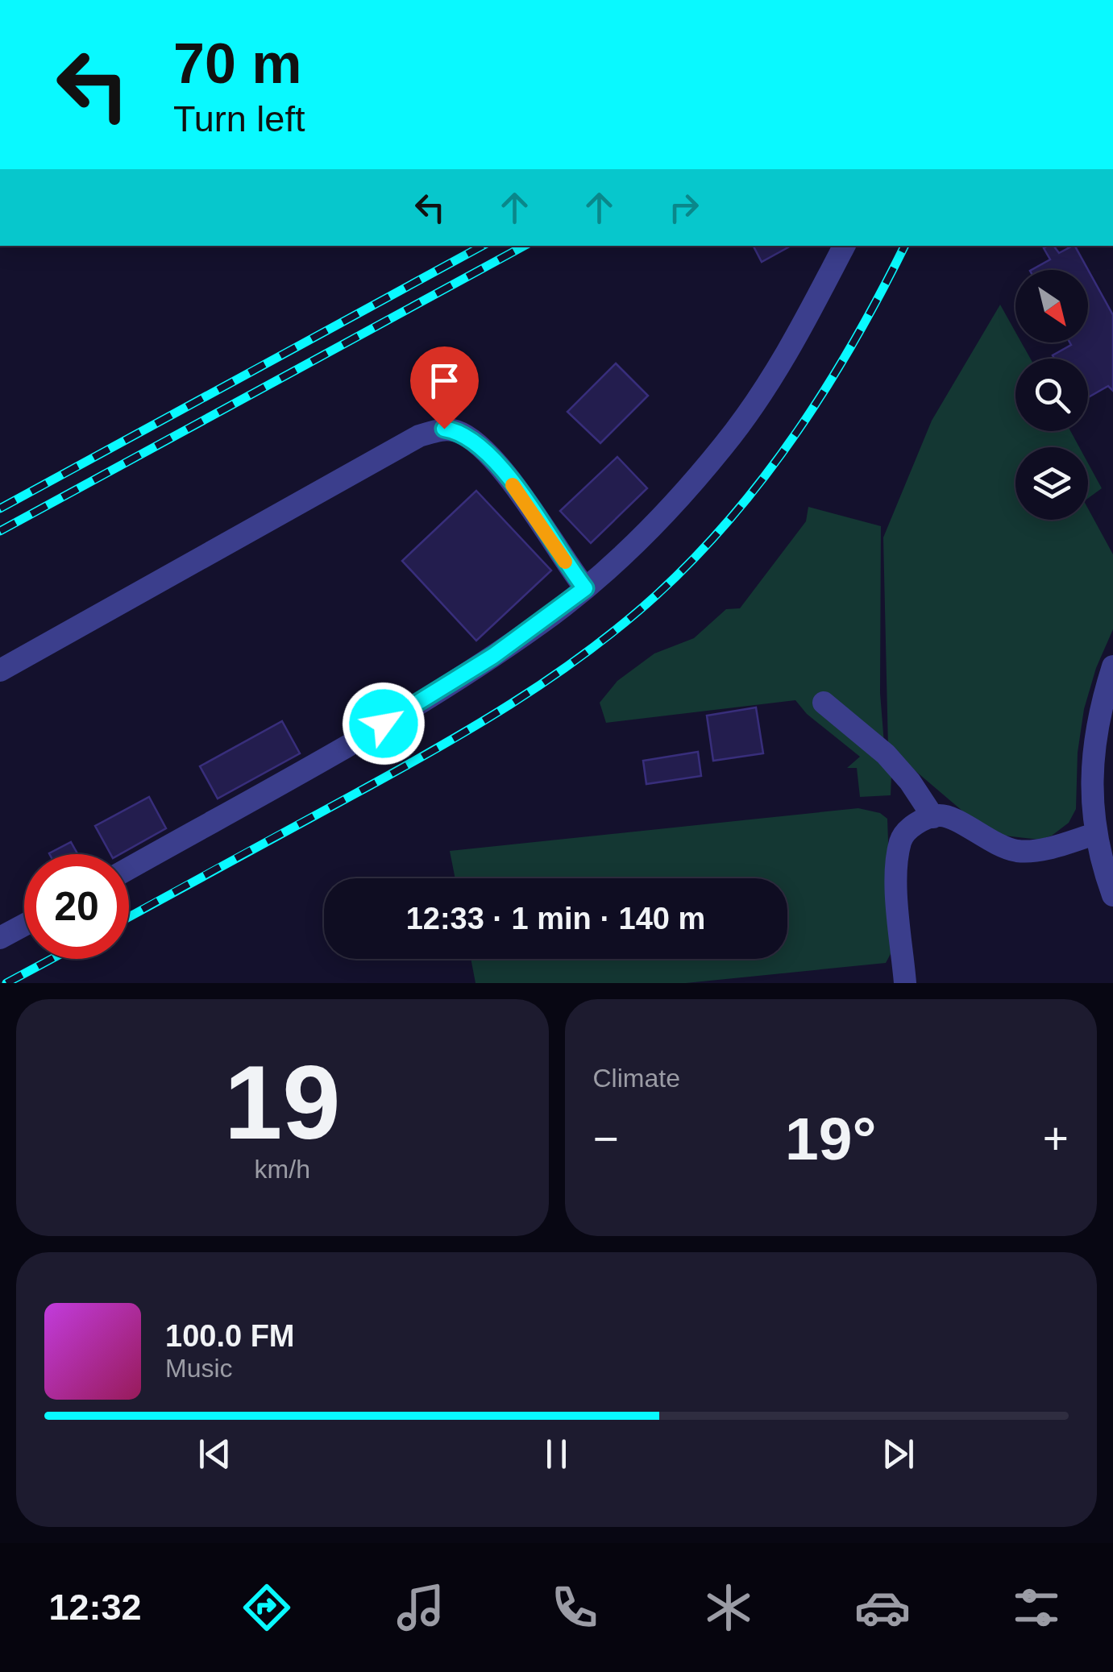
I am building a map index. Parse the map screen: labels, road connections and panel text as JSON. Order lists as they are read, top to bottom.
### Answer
{
  "north": "bottom right",
  "page": {
    "turn": ["70 m", "Turn left"],
    "limit": "20",
    "trip": "12:33 · 1 min · 140 m",
    "tile": [
      ["19", "km/h"],
      "Climate"
    ],
    "heat": ["−", "19°", "+"],
    "song": ["100.0 FM", "Music"],
    "tabs": "12:32"
  }
}
